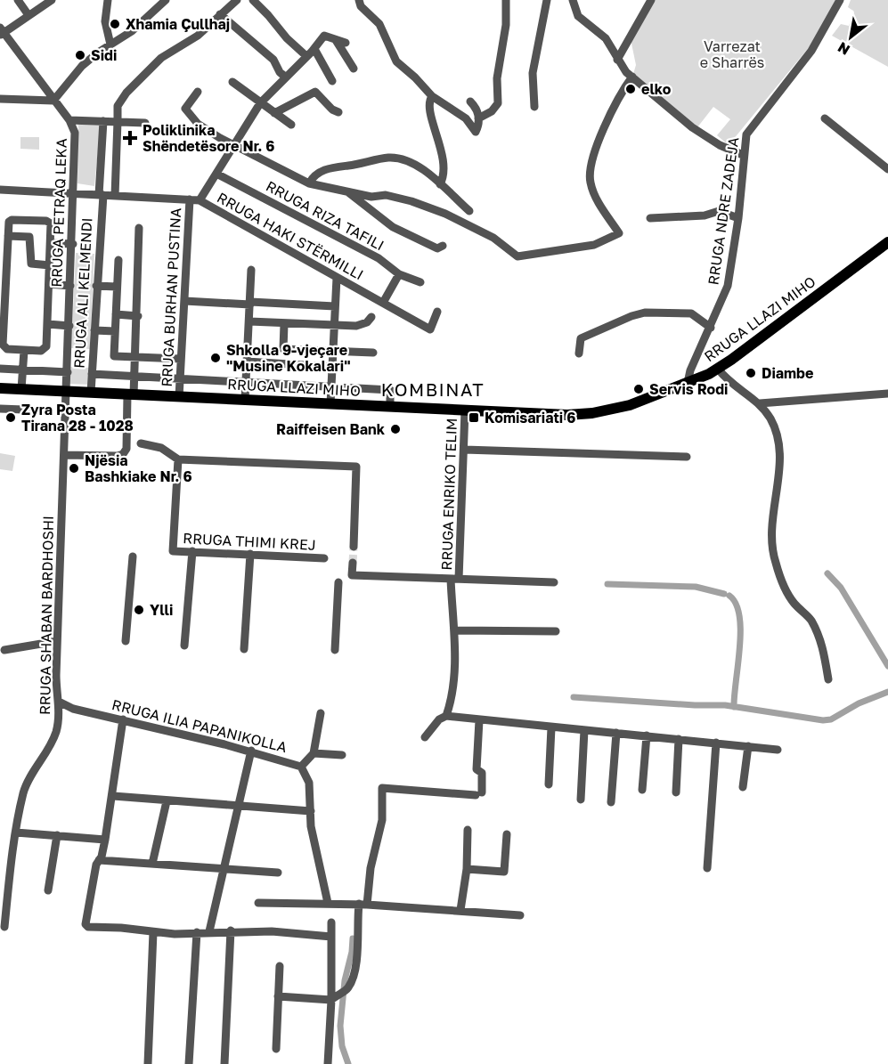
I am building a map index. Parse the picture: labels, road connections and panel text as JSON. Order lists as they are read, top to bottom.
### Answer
{
  "streets": {
    "main road": ["RRUGA LLAZI MIHO"],
    "street": [
      "RRUGA NDRE ZADEJA",
      "RRUGA PETRAQ LEKA",
      "RRUGA RIZA TAFILI",
      "RRUGA HAKI STËRMILLI",
      "RRUGA ALI KELMENDI",
      "RRUGA BURHAN PUSTINA",
      "RRUGA ENRIKO TELIM",
      "RRUGA THIMI KREJ",
      "RRUGA SHABAN BARDHOSHI",
      "RRUGA ILIA PAPANIKOLLA"
    ]
  },
  "crossings": [
    ["RRUGA NDRE ZADEJA", "RRUGA LLAZI MIHO"],
    ["RRUGA PETRAQ LEKA", "RRUGA HAKI STËRMILLI"],
    ["RRUGA PETRAQ LEKA", "RRUGA LLAZI MIHO"],
    ["RRUGA PETRAQ LEKA", "RRUGA SHABAN BARDHOSHI"],
    ["RRUGA HAKI STËRMILLI", "RRUGA ALI KELMENDI"],
    ["RRUGA HAKI STËRMILLI", "RRUGA BURHAN PUSTINA"],
    ["RRUGA ALI KELMENDI", "RRUGA LLAZI MIHO"],
    ["RRUGA BURHAN PUSTINA", "RRUGA LLAZI MIHO"],
    ["RRUGA LLAZI MIHO", "RRUGA ENRIKO TELIM"],
    ["RRUGA LLAZI MIHO", "RRUGA SHABAN BARDHOSHI"],
    ["RRUGA SHABAN BARDHOSHI", "RRUGA ILIA PAPANIKOLLA"]
  ],
  "districts": ["KOMBINAT"],
  "parks": ["Varrezat e Sharrës"],
  "places": {
    "other": [
      "Xhamia Çullhaj",
      "Sidi",
      "elko",
      "Shkolla 9-vjeçare \"Musine Kokalari\"",
      "Diambe",
      "Servis Rodi",
      "Zyra Posta Tirana 28 - 1028",
      "Raiffeisen Bank",
      "Njësia Bashkiake Nr. 6",
      "Ylli"
    ],
    "health": ["Poliklinika Shëndetësore Nr. 6"],
    "transit": ["Komisariati 6"]
  },
  "north": "bottom left"
}
